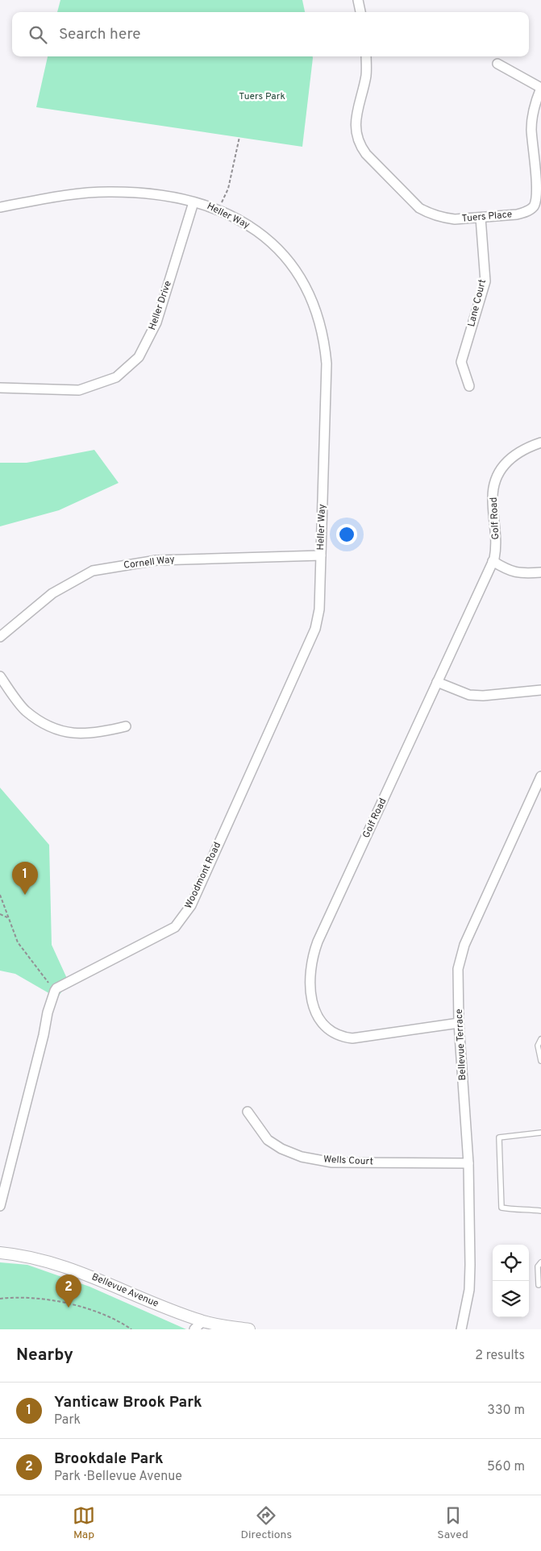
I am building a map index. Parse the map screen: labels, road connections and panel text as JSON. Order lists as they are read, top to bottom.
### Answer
{
  "streets": {
    "street": [
      "Heller Way",
      "Tuers Place",
      "Lane Court",
      "Heller Drive",
      "Golf Road",
      "Cornell Way",
      "Woodmont Road",
      "Bellevue Terrace",
      "Wells Court",
      "Bellevue Avenue"
    ]
  },
  "crossings": [
    ["Heller Way", "Heller Drive"],
    ["Heller Way", "Cornell Way"],
    ["Heller Way", "Woodmont Road"],
    ["Tuers Place", "Lane Court"],
    ["Golf Road", "Bellevue Terrace"],
    ["Cornell Way", "Woodmont Road"],
    ["Bellevue Terrace", "Wells Court"]
  ],
  "parks": ["Tuers Park"],
  "page": {
    "search": "Search here",
    "pins": ["1", "2"],
    "heading": ["Nearby", "2 results"],
    "list": [
      {
        "mark": "1",
        "name": "Yanticaw Brook Park",
        "note": "Park",
        "value": "330 m"
      },
      {
        "mark": "2",
        "name": "Brookdale Park",
        "note": "Park · Bellevue Avenue",
        "value": "560 m"
      }
    ],
    "nav": ["Map", "Directions", "Saved"]
  }
}
